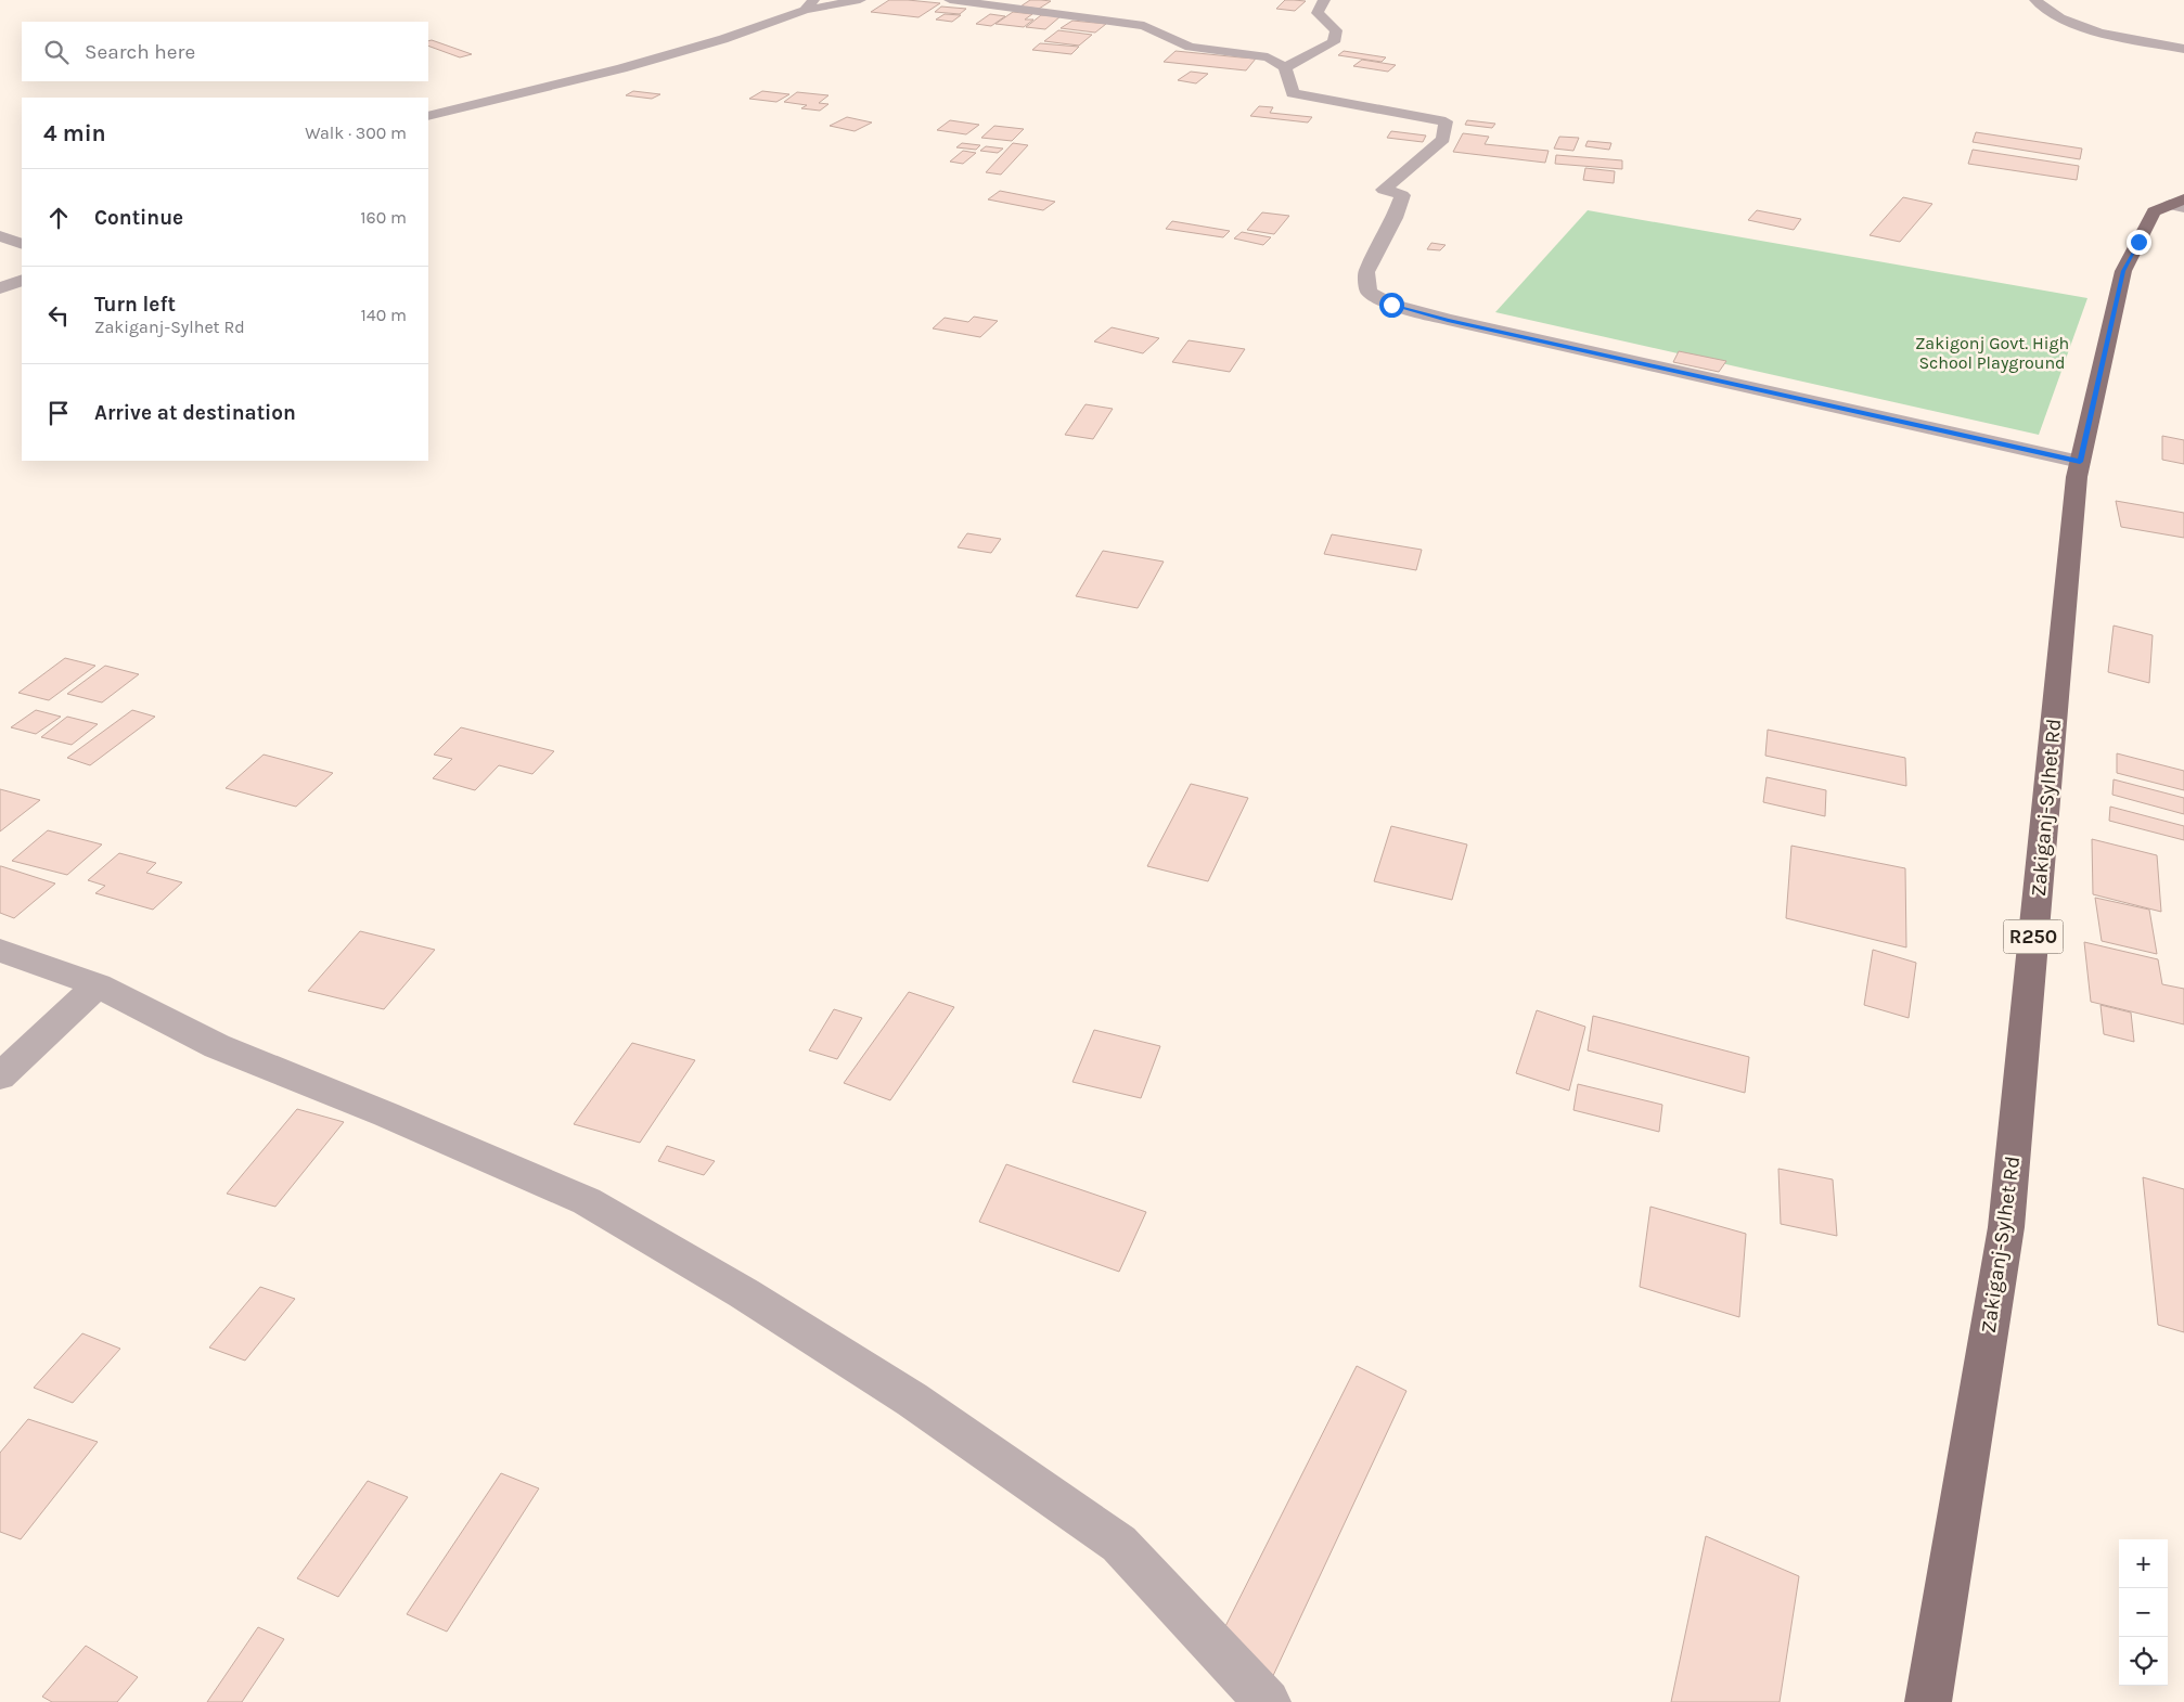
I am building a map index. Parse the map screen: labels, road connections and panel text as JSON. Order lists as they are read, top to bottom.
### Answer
{
  "streets": {
    "main road": ["Zakiganj-Sylhet Rd", "R250"]
  },
  "parks": ["Zakigonj Govt. High School Playground"],
  "page": {
    "search": "Search here",
    "heading": ["4 min", "Walk · 300 m"],
    "list": [
      ["Continue", "160 m"],
      ["Turn left", "Zakiganj-Sylhet Rd", "140 m"],
      "Arrive at destination"
    ],
    "map_buttons": ["+", "−"]
  }
}
